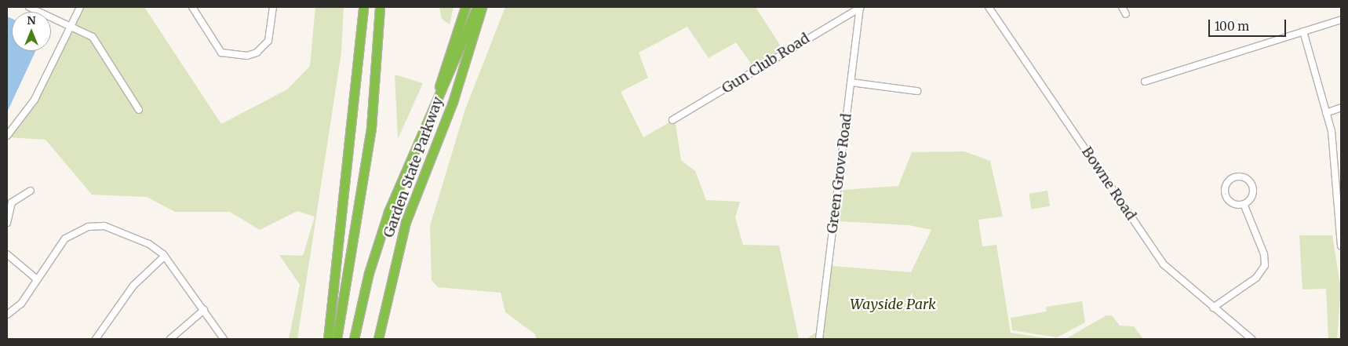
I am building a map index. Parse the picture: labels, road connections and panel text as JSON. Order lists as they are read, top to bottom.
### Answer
{
  "streets": {
    "highway": ["Garden State Parkway"],
    "street": ["Gun Club Road", "Green Grove Road", "Bowne Road"]
  },
  "crossings": [
    ["Gun Club Road", "Green Grove Road"]
  ],
  "parks": ["Wayside Park"],
  "scale_bar": "100 m",
  "north": "top"
}
